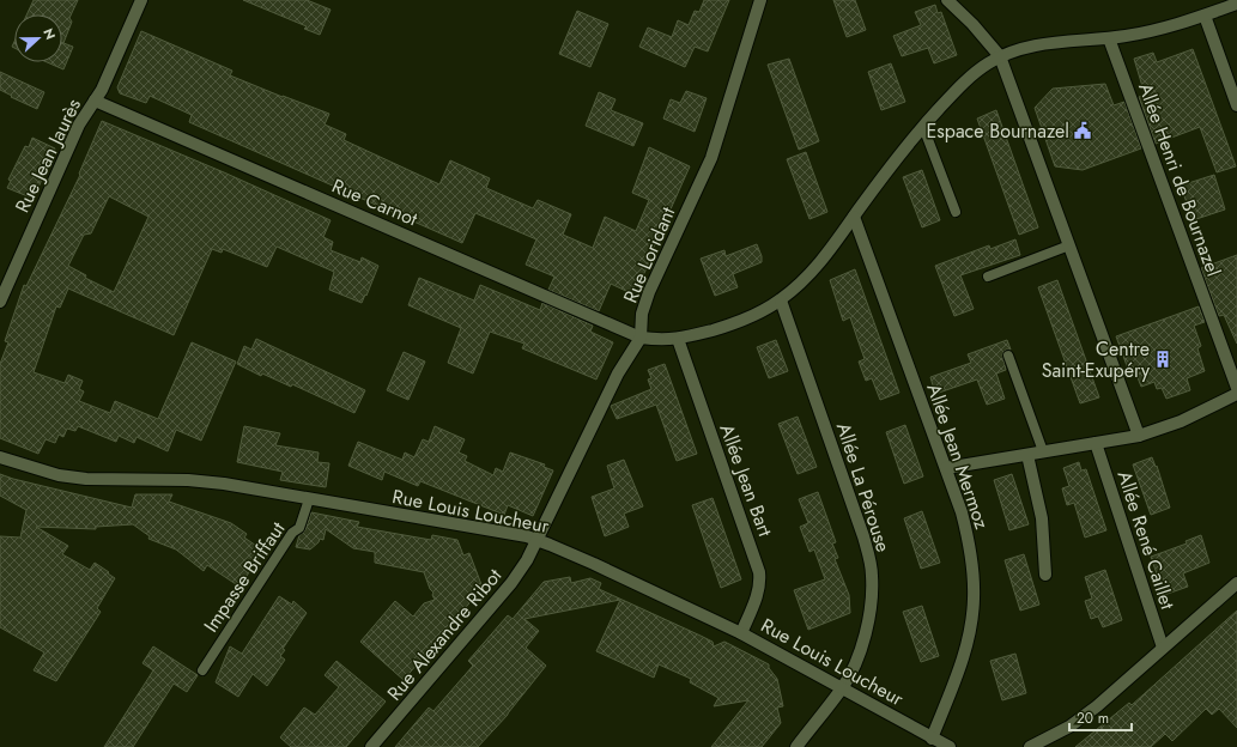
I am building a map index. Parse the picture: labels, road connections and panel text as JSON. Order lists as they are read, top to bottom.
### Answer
{
  "streets": {
    "street": [
      "Rue Jean Jaurès",
      "Allée Henri de Bournazel",
      "Rue Carnot",
      "Rue Loridant",
      "Allée Jean Mermoz",
      "Allée Jean Bart",
      "Allée La Pérouse",
      "Rue Louis Loucheur",
      "Allée René Caillet",
      "Rue Alexandre Ribot"
    ],
    "lane": ["Impasse Briffaut"]
  },
  "crossings": [
    ["Rue Jean Jaurès", "Rue Carnot"],
    ["Allée Henri de Bournazel", "Rue Carnot"],
    ["Rue Carnot", "Rue Loridant"],
    ["Rue Carnot", "Allée Jean Mermoz"],
    ["Rue Carnot", "Allée Jean Bart"],
    ["Rue Carnot", "Allée La Pérouse"],
    ["Rue Loridant", "Rue Louis Loucheur"],
    ["Rue Loridant", "Rue Alexandre Ribot"],
    ["Allée Jean Mermoz", "Rue Louis Loucheur"],
    ["Allée Jean Bart", "Rue Louis Loucheur"],
    ["Allée La Pérouse", "Rue Louis Loucheur"],
    ["Rue Louis Loucheur", "Impasse Briffaut"],
    ["Rue Louis Loucheur", "Rue Alexandre Ribot"]
  ],
  "places": {
    "public building": ["Espace Bournazel"],
    "building": ["Centre Saint-Exupéry"]
  },
  "scale_bar": "20 m",
  "north": "right"
}
